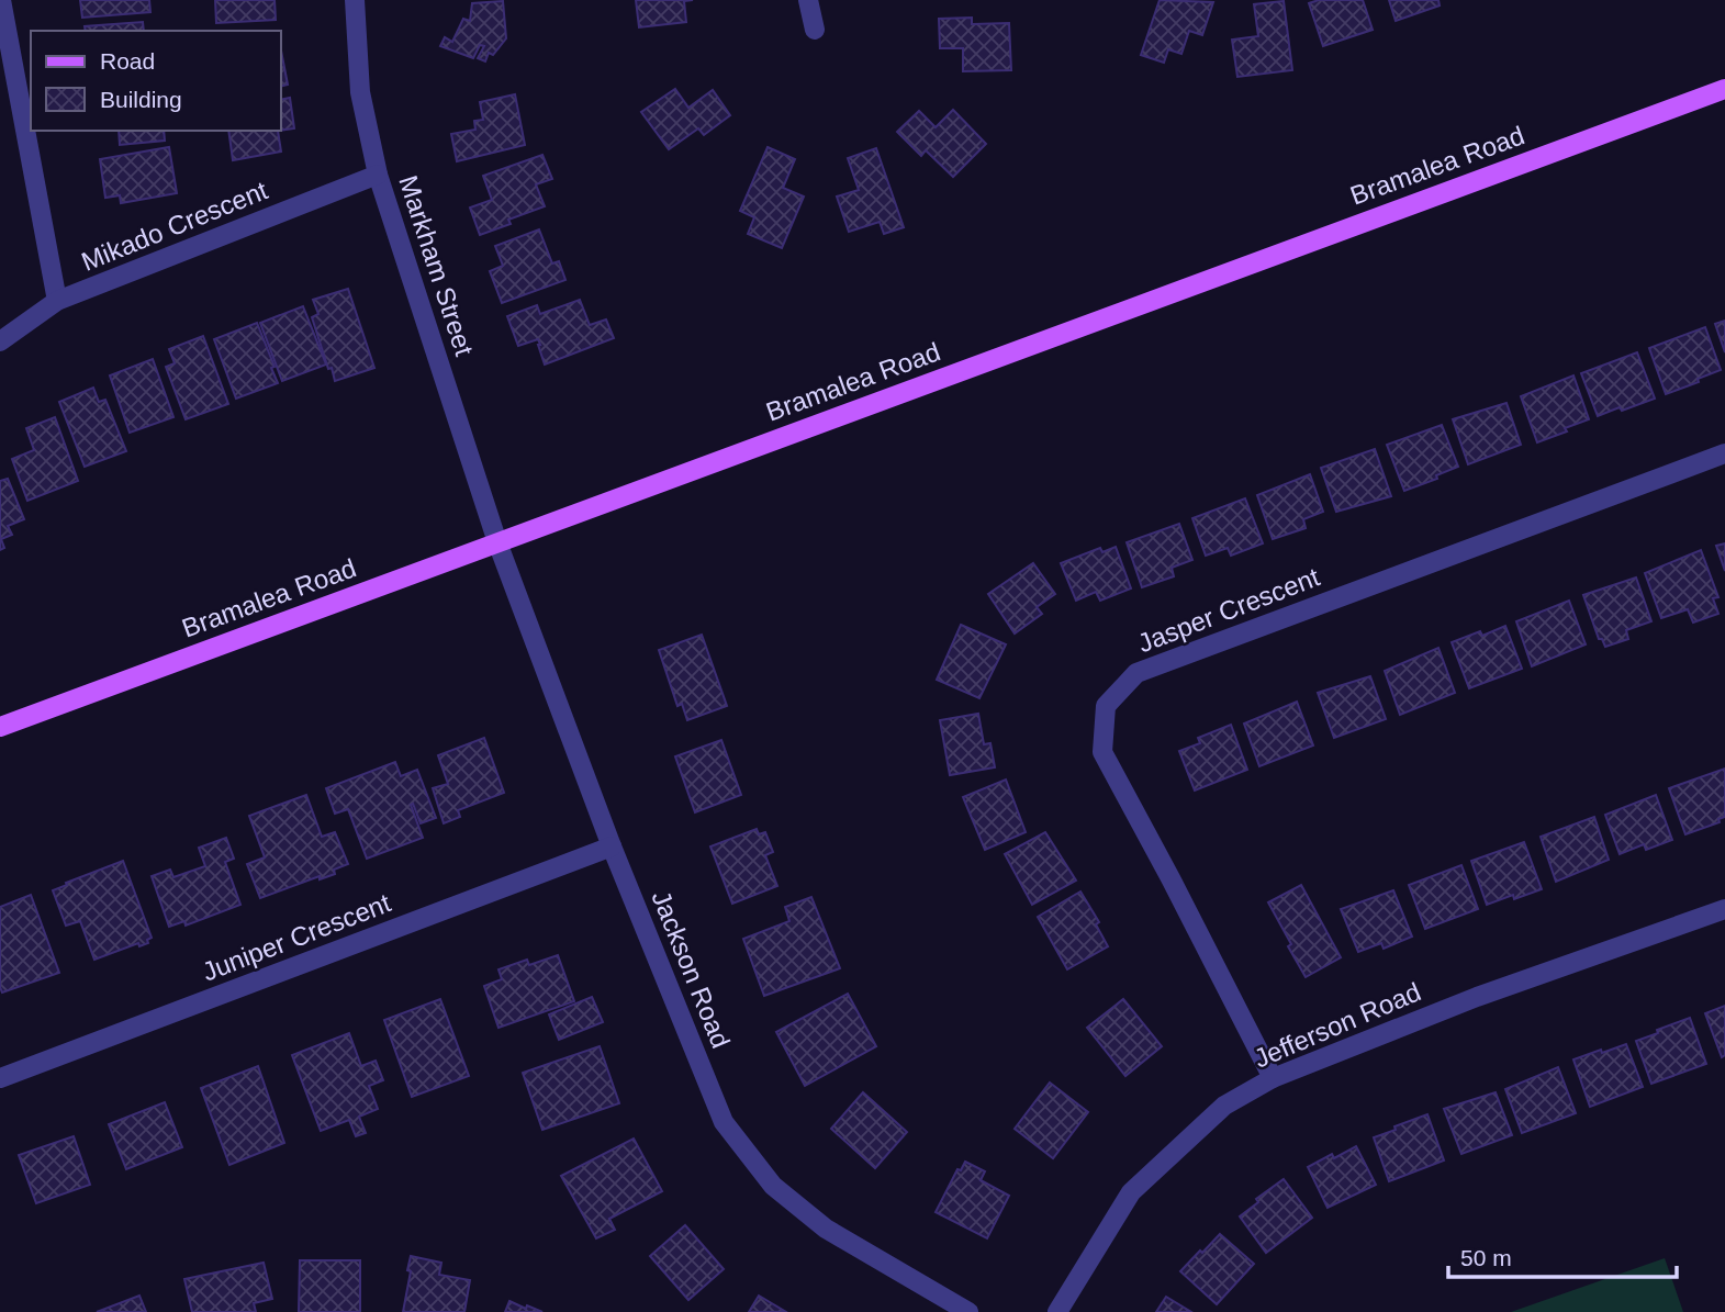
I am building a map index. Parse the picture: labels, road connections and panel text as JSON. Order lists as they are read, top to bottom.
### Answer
{
  "streets": {
    "main road": ["Bramalea Road"],
    "street": [
      "Mikado Crescent",
      "Markham Street",
      "Jasper Crescent",
      "Juniper Crescent",
      "Jackson Road",
      "Jefferson Road"
    ]
  },
  "crossings": [
    ["Bramalea Road", "Markham Street"],
    ["Bramalea Road", "Jackson Road"],
    ["Mikado Crescent", "Markham Street"],
    ["Markham Street", "Jackson Road"],
    ["Jasper Crescent", "Jefferson Road"],
    ["Juniper Crescent", "Jackson Road"]
  ],
  "legend": ["Road", "Building"],
  "scale_bar": "50 m"
}
